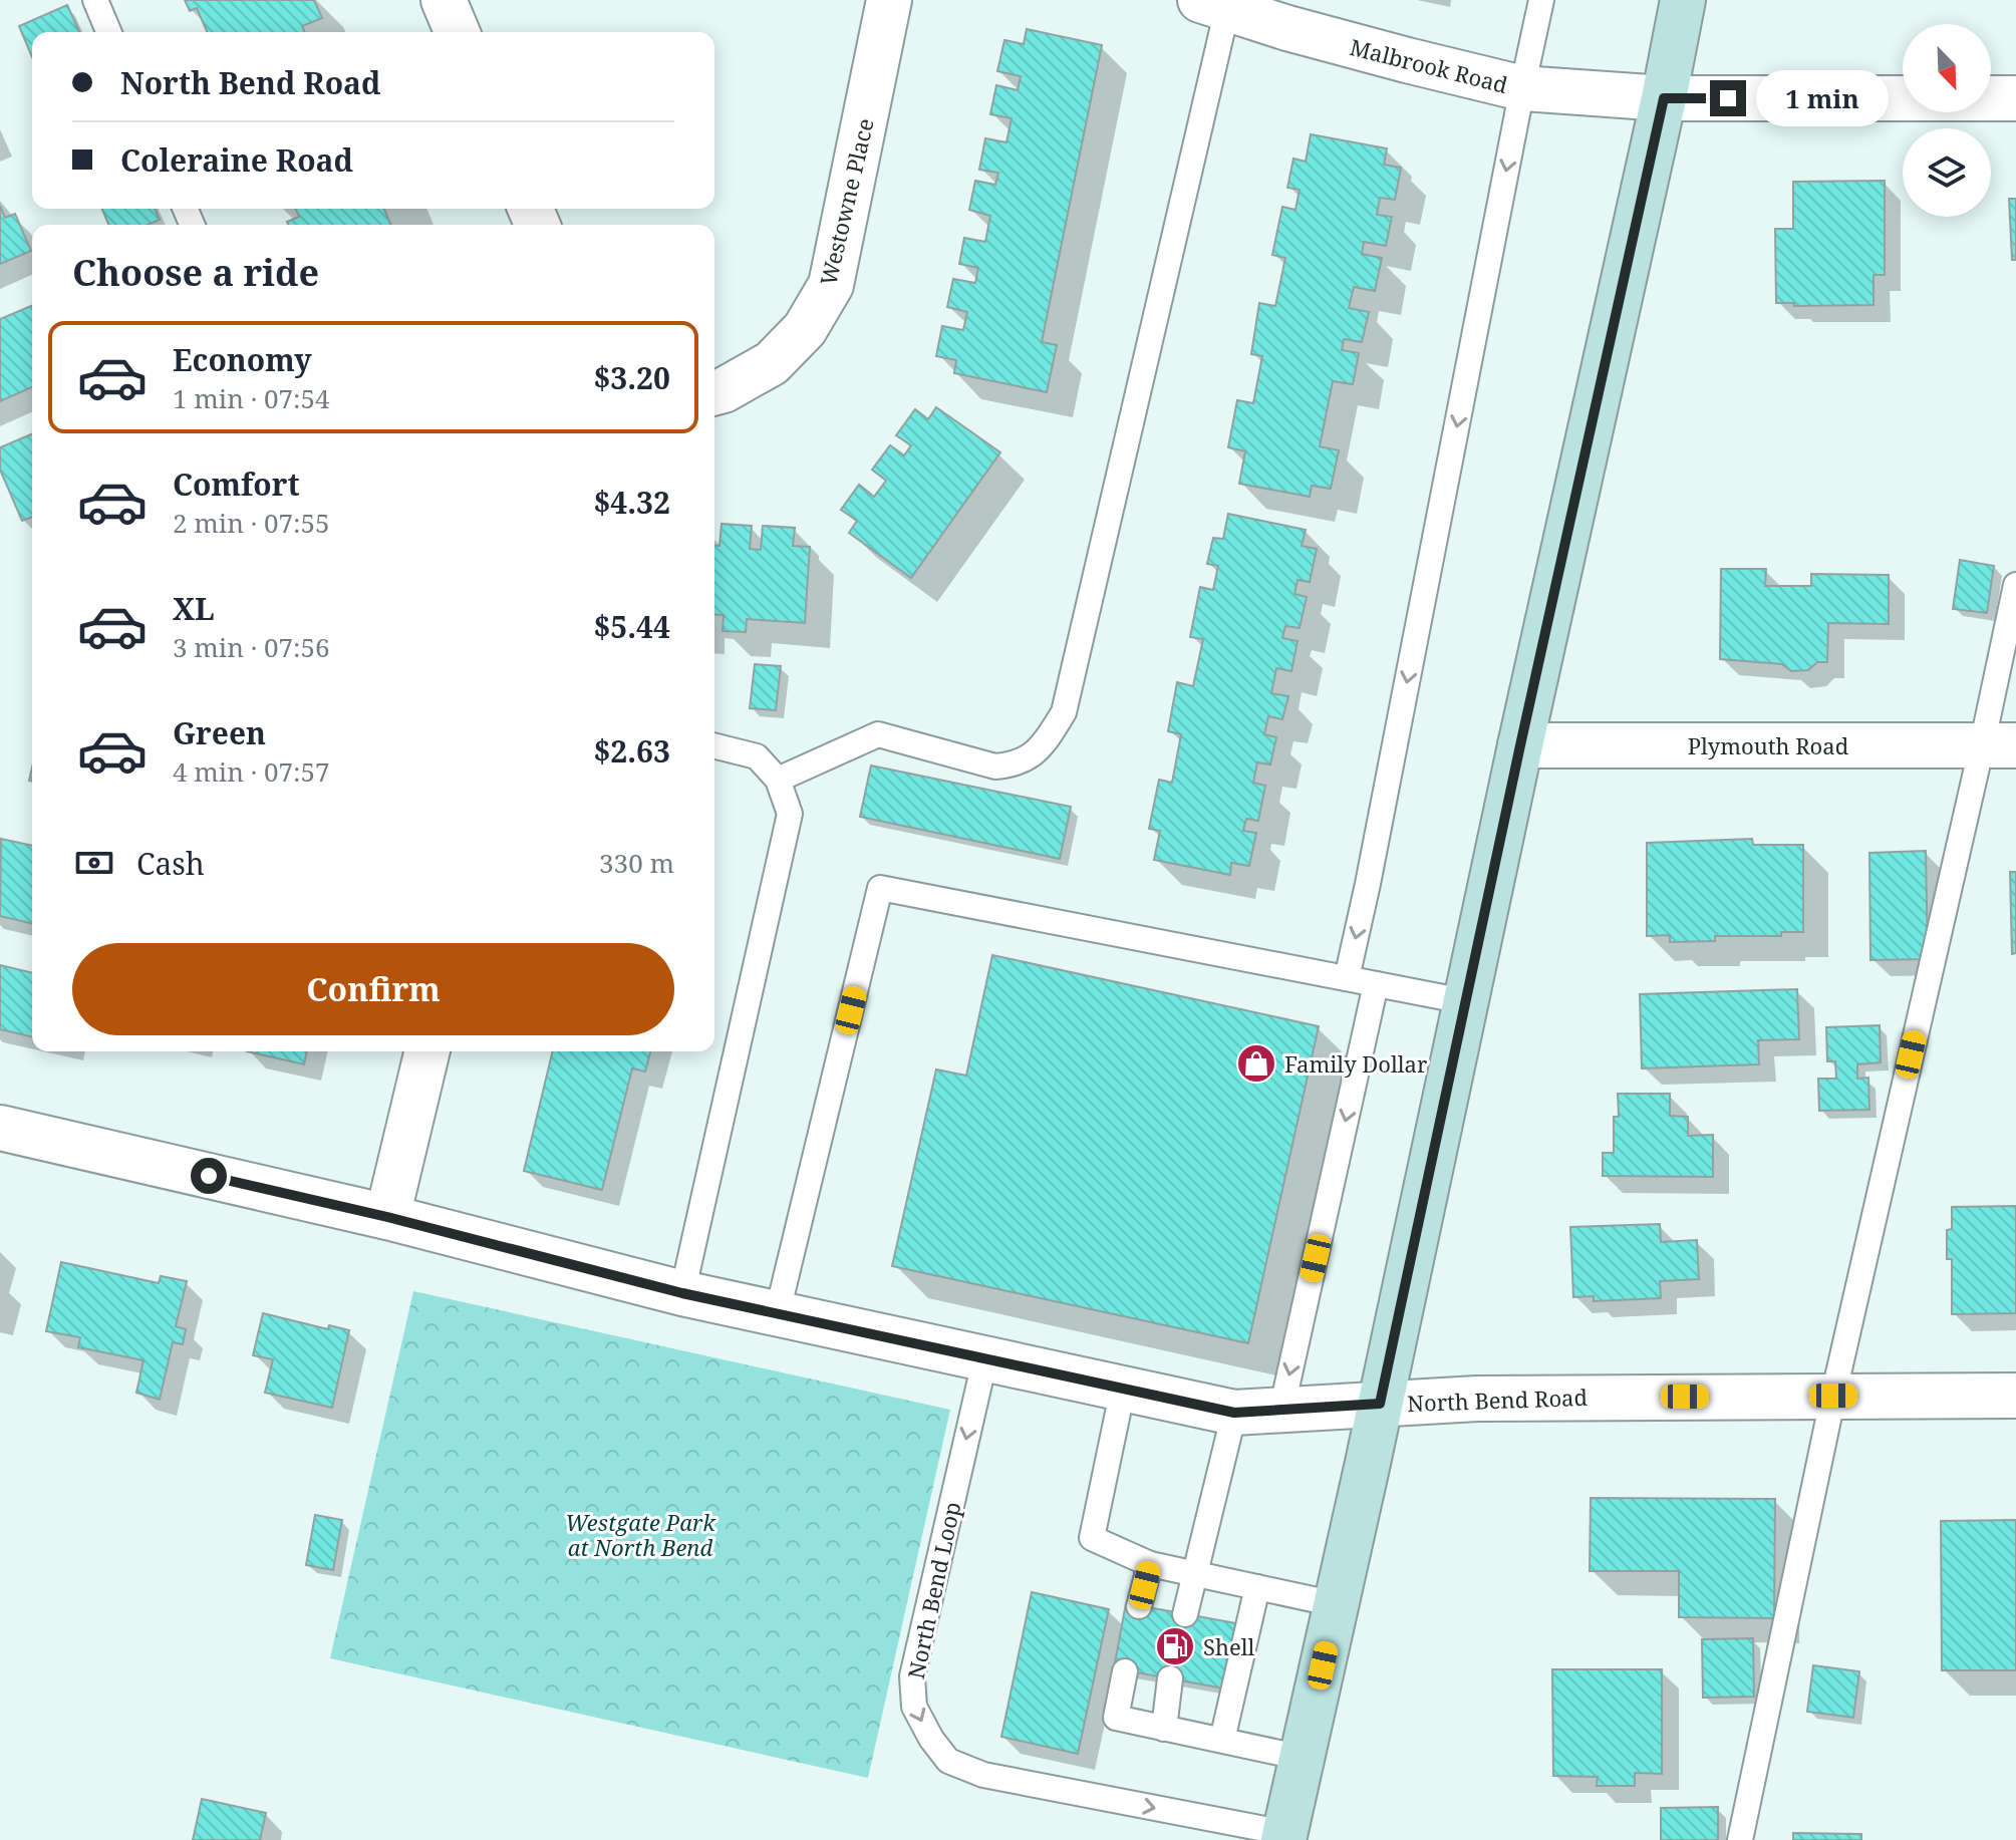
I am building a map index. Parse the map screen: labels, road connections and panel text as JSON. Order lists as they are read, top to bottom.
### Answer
{
  "streets": {
    "street": [
      "Malbrook Road",
      "Westowne Place",
      "Plymouth Road",
      "North Bend Road"
    ],
    "lane": ["North Bend Loop"]
  },
  "crossings": [
    ["North Bend Road", "North Bend Loop"]
  ],
  "parks": ["Westgate Park at North Bend"],
  "places": {
    "shop": ["Family Dollar"],
    "fuel station": ["Shell"]
  },
  "north": "bottom right",
  "page": {
    "banner": ["North Bend Road", "Coleraine Road"],
    "bubble": "1 min",
    "heading": "Choose a ride",
    "list": [
      {
        "name": "Economy",
        "note": "1 min · 07:54",
        "value": "$3.20"
      },
      {
        "name": "Comfort",
        "note": "2 min · 07:55",
        "value": "$4.32"
      },
      {
        "name": "XL",
        "note": "3 min · 07:56",
        "value": "$5.44"
      },
      {
        "name": "Green",
        "note": "4 min · 07:57",
        "value": "$2.63"
      }
    ],
    "pay": ["Cash", "330 m"],
    "buttons": "Confirm"
  }
}
